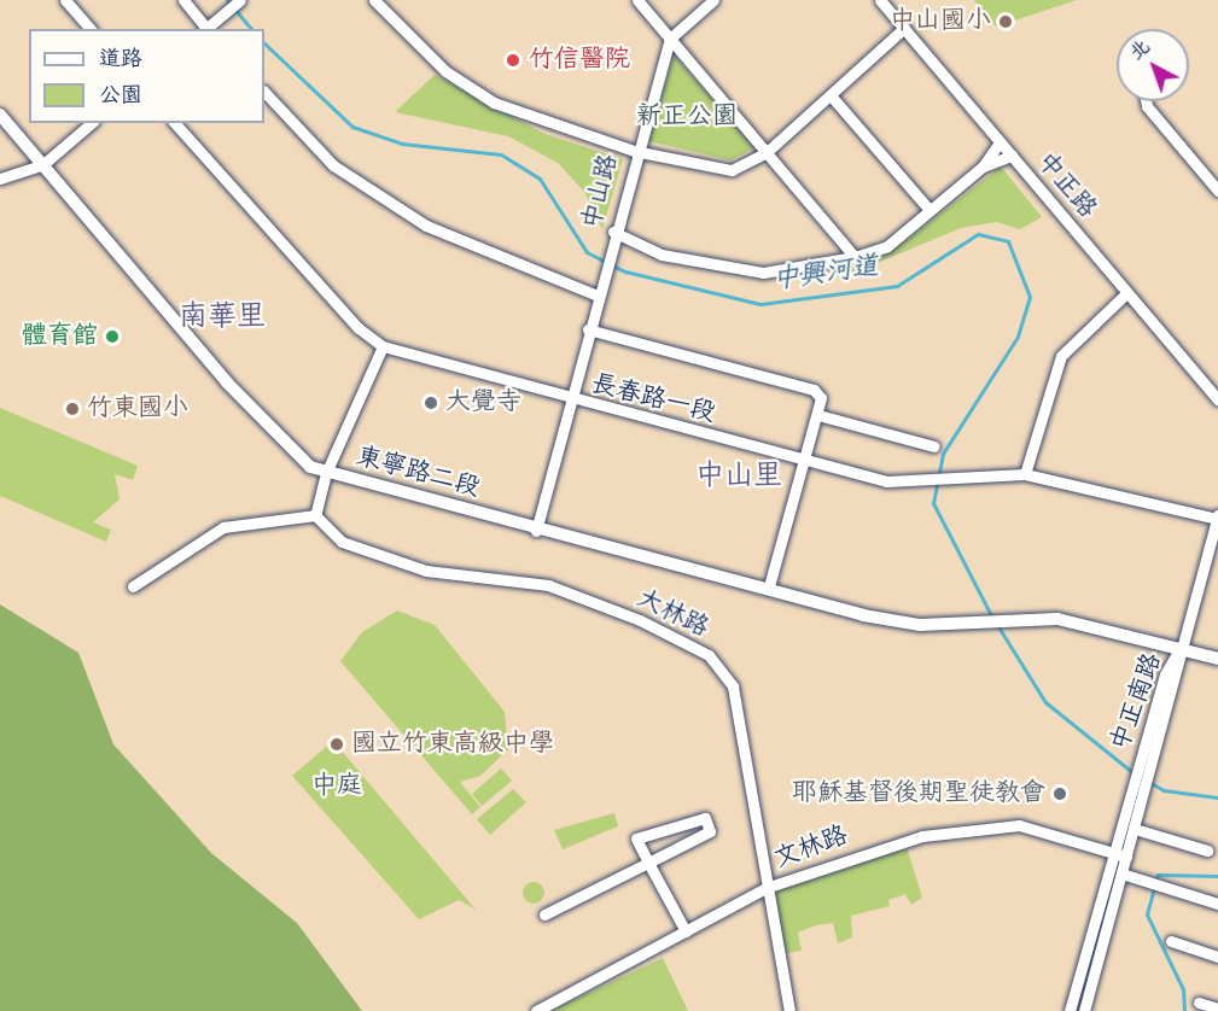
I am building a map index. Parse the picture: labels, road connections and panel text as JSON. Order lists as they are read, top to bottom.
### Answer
{
  "streets": {
    "main road": ["東寧路二段"],
    "street": [
      "中正路",
      "中山路",
      "長春路一段",
      "大林路",
      "中正南路",
      "文林路"
    ]
  },
  "crossings": [
    ["東寧路二段", "中正南路"],
    ["大林路", "文林路"],
    ["中正南路", "文林路"]
  ],
  "districts": ["南華里", "中山里"],
  "water": ["中興河道"],
  "parks": ["新正公園", "中庭"],
  "places": [
    "中山國小",
    "竹信醫院",
    "體育館",
    "大覺寺",
    "竹東國小",
    "國立竹東高級中學",
    "耶穌基督後期聖徒教會"
  ],
  "legend": ["道路", "公園"],
  "north": "top left"
}
